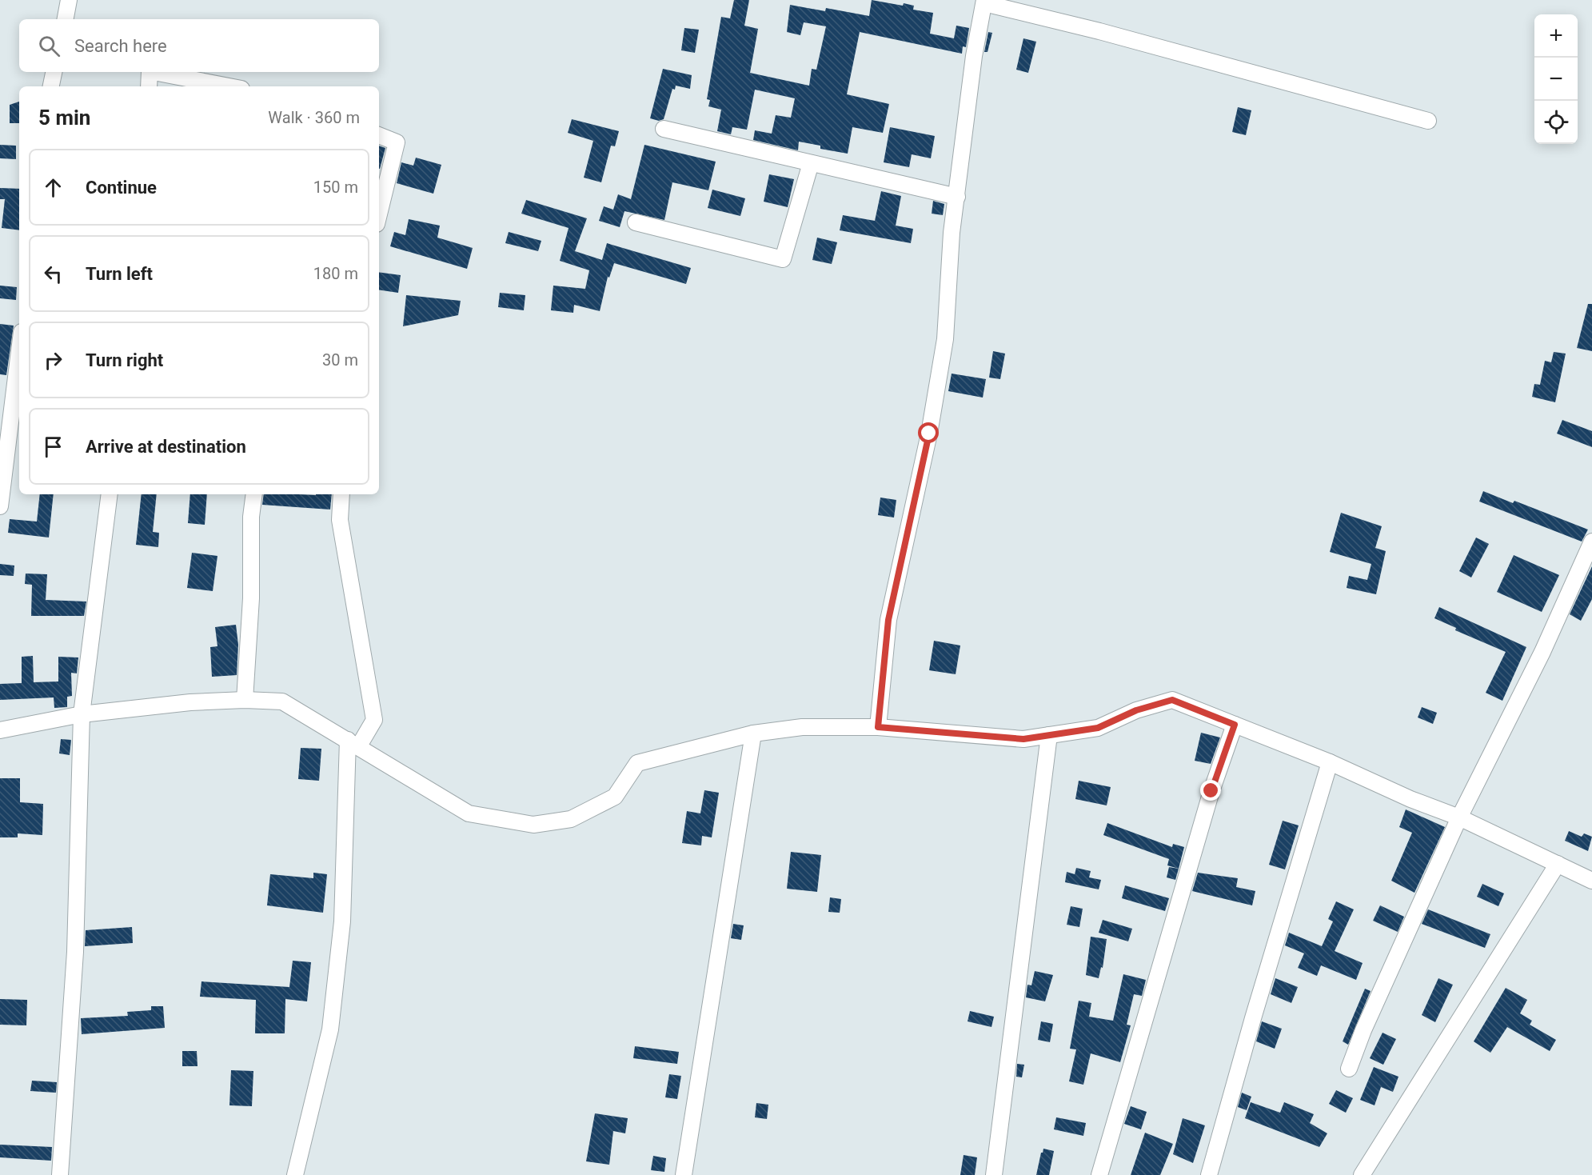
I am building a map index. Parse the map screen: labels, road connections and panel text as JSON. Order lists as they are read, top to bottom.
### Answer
{
  "page": {
    "map_buttons": ["+", "−"],
    "search": "Search here",
    "heading": ["5 min", "Walk · 360 m"],
    "list": [
      ["Continue", "150 m"],
      ["Turn left", "180 m"],
      ["Turn right", "30 m"],
      "Arrive at destination"
    ]
  }
}
